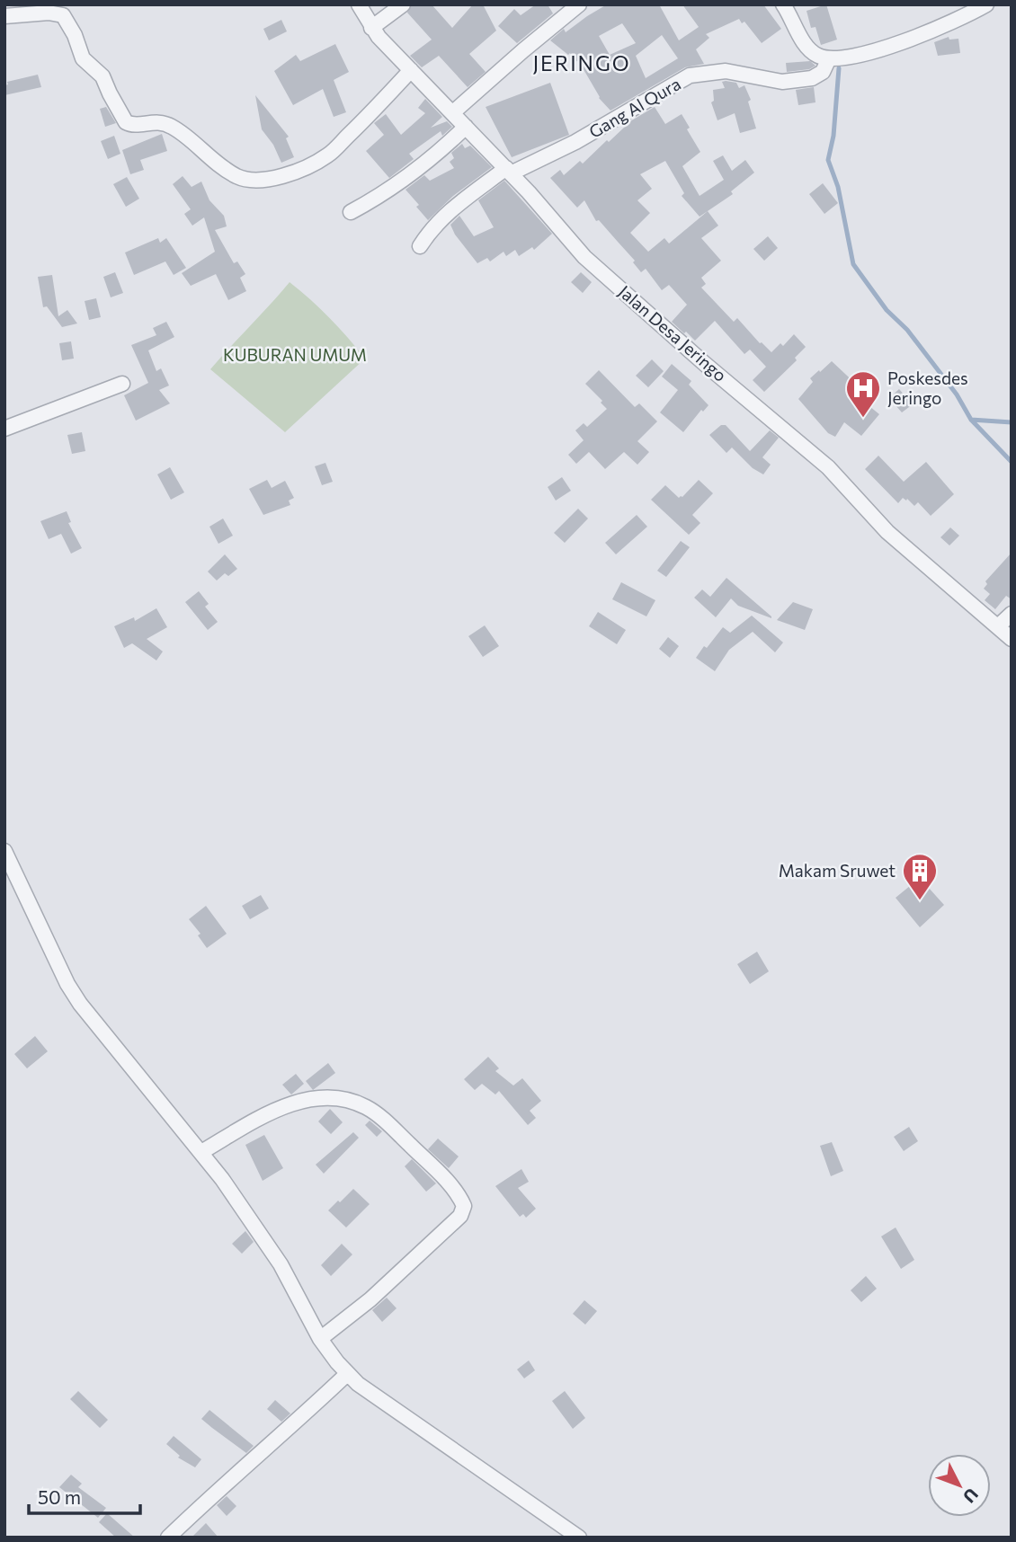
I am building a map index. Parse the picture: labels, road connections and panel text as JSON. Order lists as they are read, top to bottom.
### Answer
{
  "streets": {
    "street": ["Gang Al Qura", "Jalan Desa Jeringo"]
  },
  "crossings": [
    ["Gang Al Qura", "Jalan Desa Jeringo"]
  ],
  "districts": ["JERINGO"],
  "parks": ["KUBURAN UMUM"],
  "places": {
    "hospital": ["Poskesdes Jeringo"],
    "building": ["Makam Sruwet"]
  },
  "scale_bar": "50 m",
  "north": "bottom right"
}
